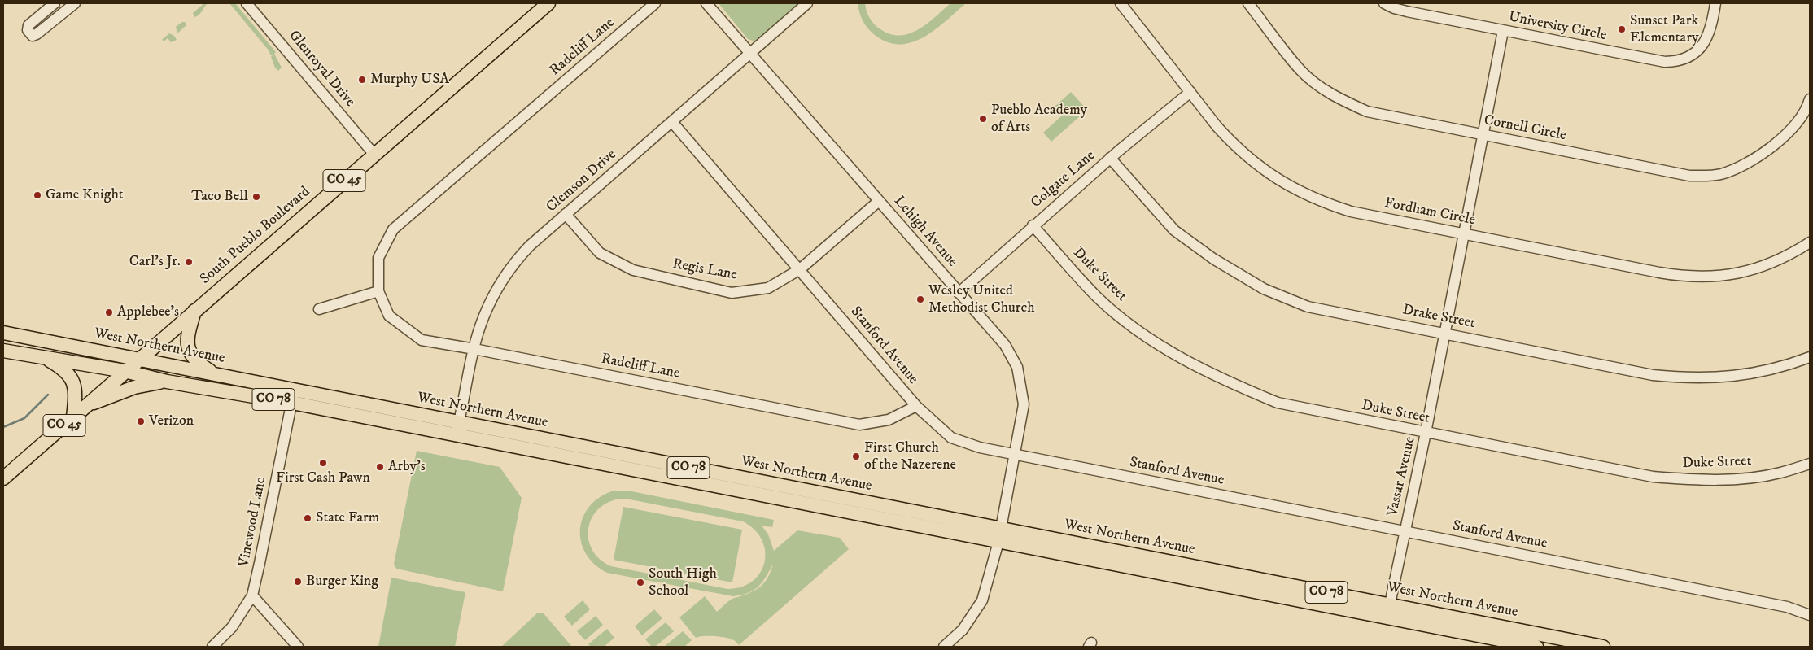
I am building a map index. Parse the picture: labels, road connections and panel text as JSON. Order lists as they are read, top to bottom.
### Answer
{
  "streets": {
    "main road": [
      "CO 45",
      "South Pueblo Boulevard",
      "West Northern Avenue",
      "CO 78"
    ],
    "street": [
      "University Circle",
      "Radcliff Lane",
      "Glenroyal Drive",
      "Cornell Circle",
      "Colgate Lane",
      "Clemson Drive",
      "Fordham Circle",
      "Lehigh Avenue",
      "Regis Lane",
      "Duke Street",
      "Drake Street",
      "Stanford Avenue",
      "Vassar Avenue",
      "Vinewood Lane"
    ]
  },
  "crossings": [
    ["University Circle", "Vassar Avenue"],
    ["Radcliff Lane", "Clemson Drive"],
    ["Radcliff Lane", "Stanford Avenue"],
    ["Glenroyal Drive", "South Pueblo Boulevard"],
    ["Cornell Circle", "Vassar Avenue"],
    ["Colgate Lane", "Fordham Circle"],
    ["Colgate Lane", "Lehigh Avenue"],
    ["Colgate Lane", "Duke Street"],
    ["Colgate Lane", "Drake Street"],
    ["Clemson Drive", "Lehigh Avenue"],
    ["Clemson Drive", "Regis Lane"],
    ["Clemson Drive", "Stanford Avenue"],
    ["Clemson Drive", "West Northern Avenue"],
    ["Fordham Circle", "Vassar Avenue"],
    ["Lehigh Avenue", "Regis Lane"],
    ["Lehigh Avenue", "Stanford Avenue"],
    ["Lehigh Avenue", "West Northern Avenue"],
    ["South Pueblo Boulevard", "West Northern Avenue"],
    ["Regis Lane", "Stanford Avenue"],
    ["Duke Street", "Vassar Avenue"],
    ["Drake Street", "Vassar Avenue"],
    ["Stanford Avenue", "Vassar Avenue"],
    ["West Northern Avenue", "Vassar Avenue"],
    ["West Northern Avenue", "Vinewood Lane"]
  ],
  "places": [
    "Sunset Park Elementary",
    "Murphy USA",
    "Pueblo Academy of Arts",
    "Game Knight",
    "Taco Bell",
    "Carl's Jr.",
    "Wesley United Methodist Church",
    "Applebee's",
    "Verizon",
    "First Church of the Nazerene",
    "First Cash Pawn",
    "Arby's",
    "State Farm",
    "Burger King",
    "South High School"
  ]
}
